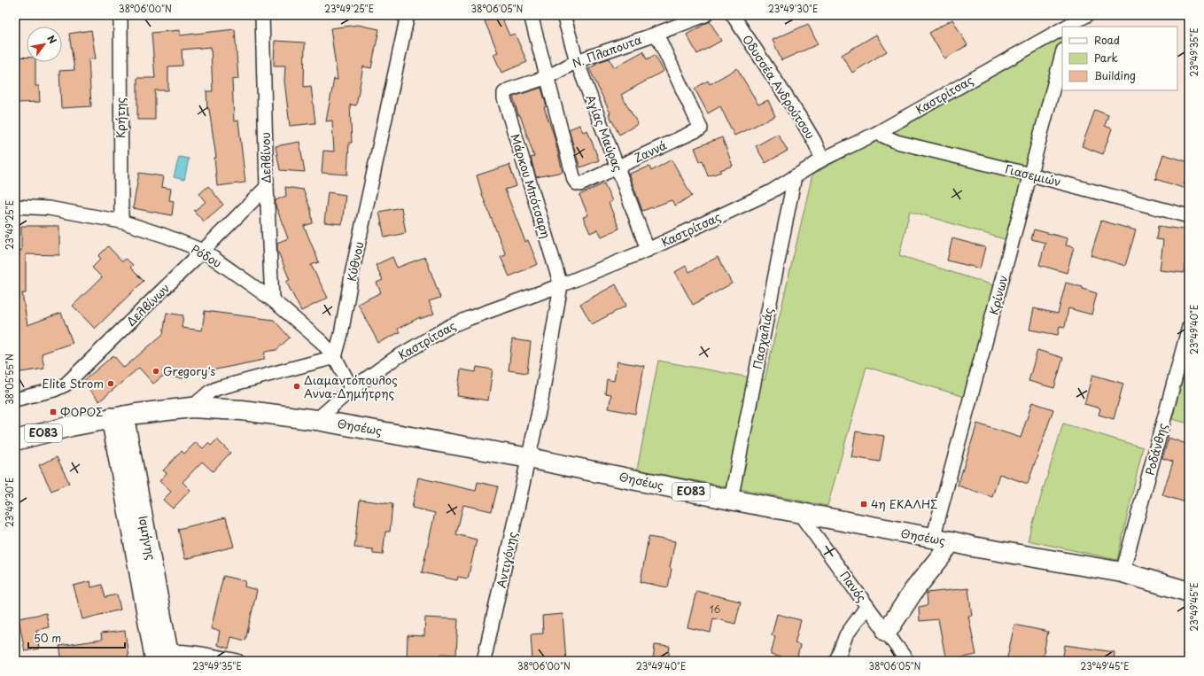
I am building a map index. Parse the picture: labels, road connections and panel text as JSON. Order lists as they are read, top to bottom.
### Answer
{
  "streets": {
    "main road": ["Θησέως", "ΕΟ83"],
    "street": [
      "Ν. Πλαπουτα",
      "Οδυσσέα Ανδρούτσου",
      "Καστρίτσας",
      "Κρήτης",
      "Αγίας Μαύρας",
      "Ζαννά",
      "Δελβίνου",
      "Γιασεμιών",
      "Μάρκου Μπότσαρη",
      "Ρόδου",
      "Κύθνου",
      "Κρίνων",
      "Δελβίνων",
      "Πασχαλιάς",
      "Ροδάνθης",
      "Ισμήνης",
      "Αντιγόνης",
      "Πανός"
    ]
  },
  "crossings": [
    ["Ν. Πλαπουτα", "Αγίας Μαύρας"],
    ["Ν. Πλαπουτα", "Ζαννά"],
    ["Ν. Πλαπουτα", "Μάρκου Μπότσαρη"],
    ["Οδυσσέα Ανδρούτσου", "Καστρίτσας"],
    ["Καστρίτσας", "Αγίας Μαύρας"],
    ["Καστρίτσας", "Γιασεμιών"],
    ["Καστρίτσας", "Μάρκου Μπότσαρη"],
    ["Καστρίτσας", "Ρόδου"],
    ["Καστρίτσας", "Πασχαλιάς"],
    ["Καστρίτσας", "Θησέως"],
    ["Καστρίτσας", "Αντιγόνης"],
    ["Κρήτης", "Ρόδου"],
    ["Αγίας Μαύρας", "Ζαννά"],
    ["Δελβίνου", "Ρόδου"],
    ["Δελβίνου", "Δελβίνων"],
    ["Γιασεμιών", "Κρίνων"],
    ["Μάρκου Μπότσαρη", "Αντιγόνης"],
    ["Ρόδου", "Κύθνου"],
    ["Ρόδου", "Δελβίνων"],
    ["Κρίνων", "Θησέως"],
    ["Πασχαλιάς", "Θησέως"],
    ["Θησέως", "ΕΟ83"],
    ["Θησέως", "Ροδάνθης"],
    ["Θησέως", "Ισμήνης"],
    ["Θησέως", "Αντιγόνης"],
    ["Θησέως", "Πανός"],
    ["ΕΟ83", "Ισμήνης"]
  ],
  "places": {
    "other": ["Gregory's", "Elite Strom", "Διαμαντόπουλος Αννα-Δημήτρης"],
    "transit": ["ΦΟΡΟΣ", "4η ΕΚΑΛΗΣ"]
  },
  "house_numbers": ["16"],
  "legend": ["Road", "Park", "Building"],
  "scale_bar": "50 m",
  "north": "top right",
  "coordinates": [
    "38°06'00\"N",
    "23°49'25\"E",
    "38°06'05\"N",
    "23°49'30\"E",
    "23°49'35\"E",
    "23°49'40\"E",
    "38°05'55\"N",
    "23°49'45\"E"
  ]
}
